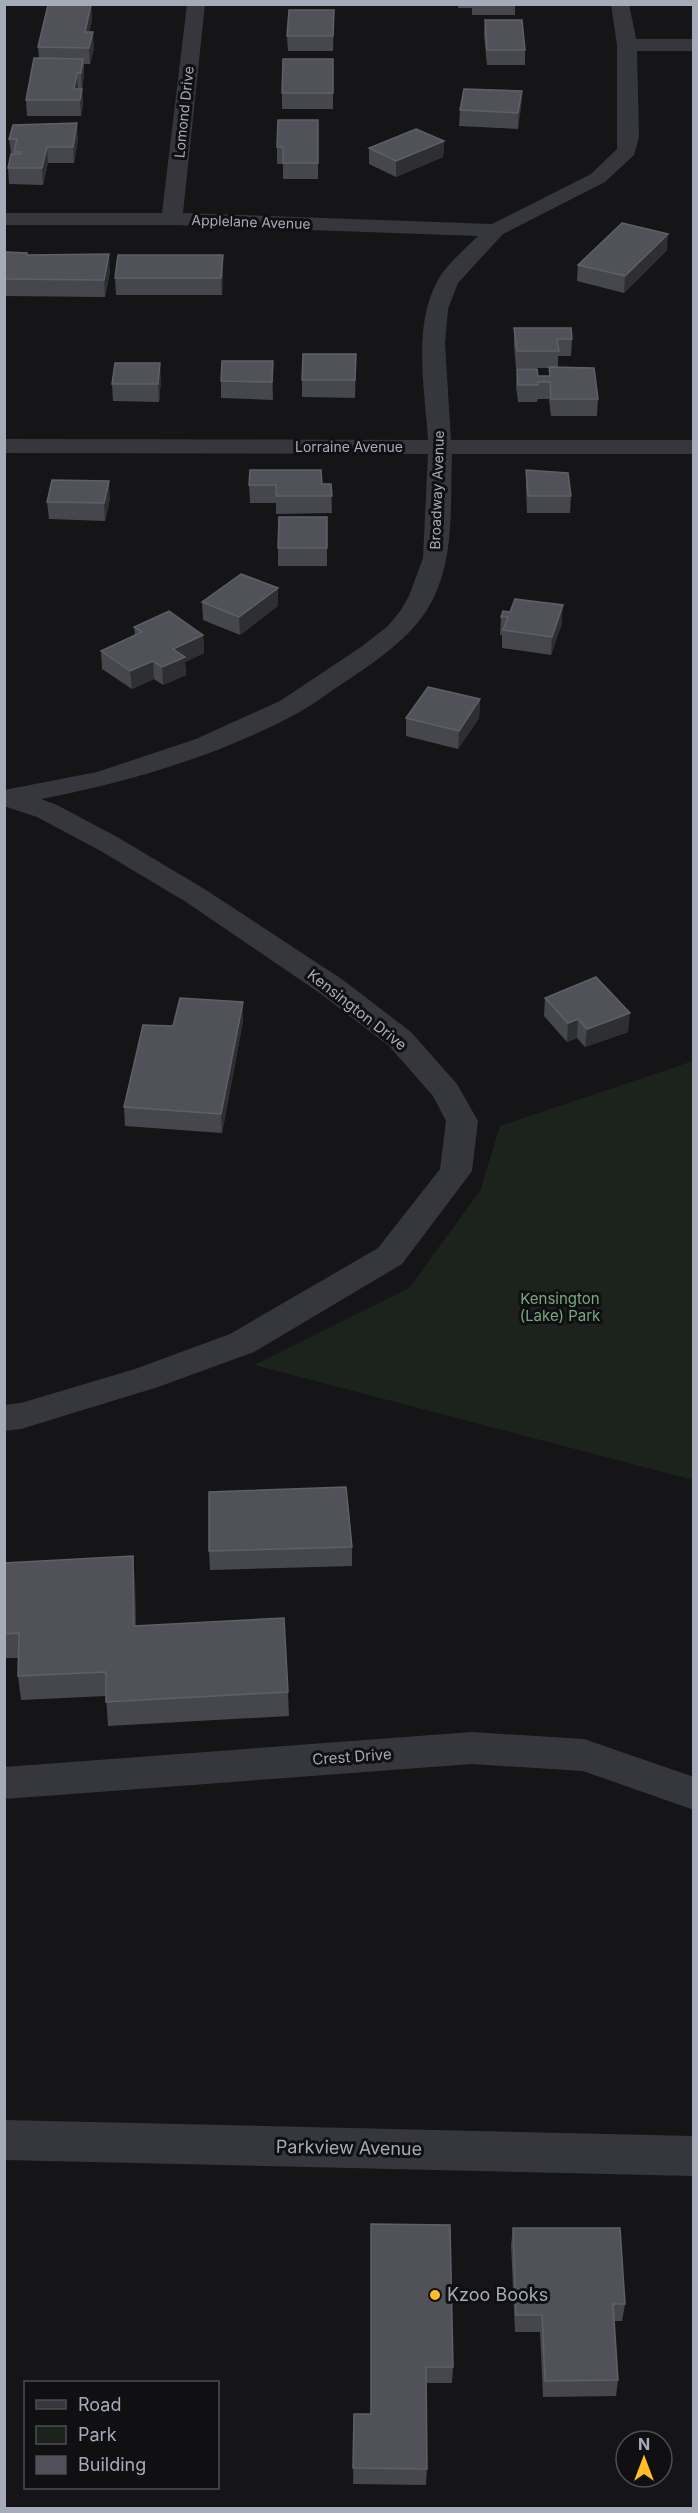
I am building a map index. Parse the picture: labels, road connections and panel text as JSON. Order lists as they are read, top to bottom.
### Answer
{
  "streets": {
    "street": [
      "Lomond Drive",
      "Applelane Avenue",
      "Lorraine Avenue",
      "Broadway Avenue",
      "Kensington Drive",
      "Crest Drive",
      "Parkview Avenue"
    ]
  },
  "crossings": [
    ["Lomond Drive", "Applelane Avenue"],
    ["Applelane Avenue", "Broadway Avenue"],
    ["Lorraine Avenue", "Broadway Avenue"],
    ["Broadway Avenue", "Kensington Drive"]
  ],
  "parks": ["Kensington (Lake) Park"],
  "places": ["Kzoo Books"],
  "legend": ["Road", "Park", "Building"],
  "north": "top"
}
